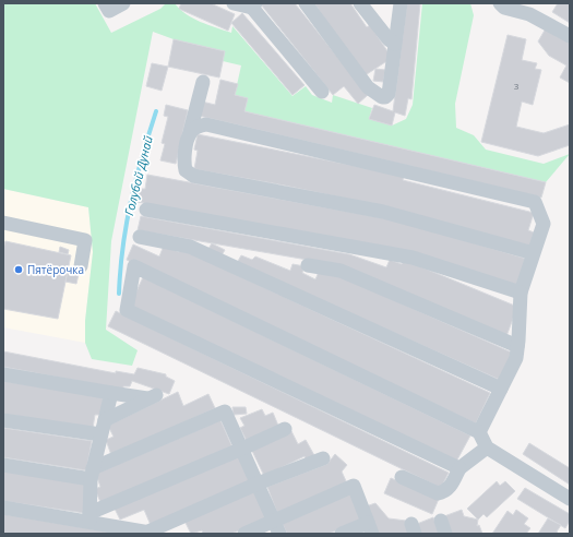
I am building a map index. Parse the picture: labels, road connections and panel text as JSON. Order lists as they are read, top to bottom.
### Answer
{
  "water": ["Голубой Дунай"],
  "places": ["Пятёрочка"],
  "house_numbers": ["3"]
}
